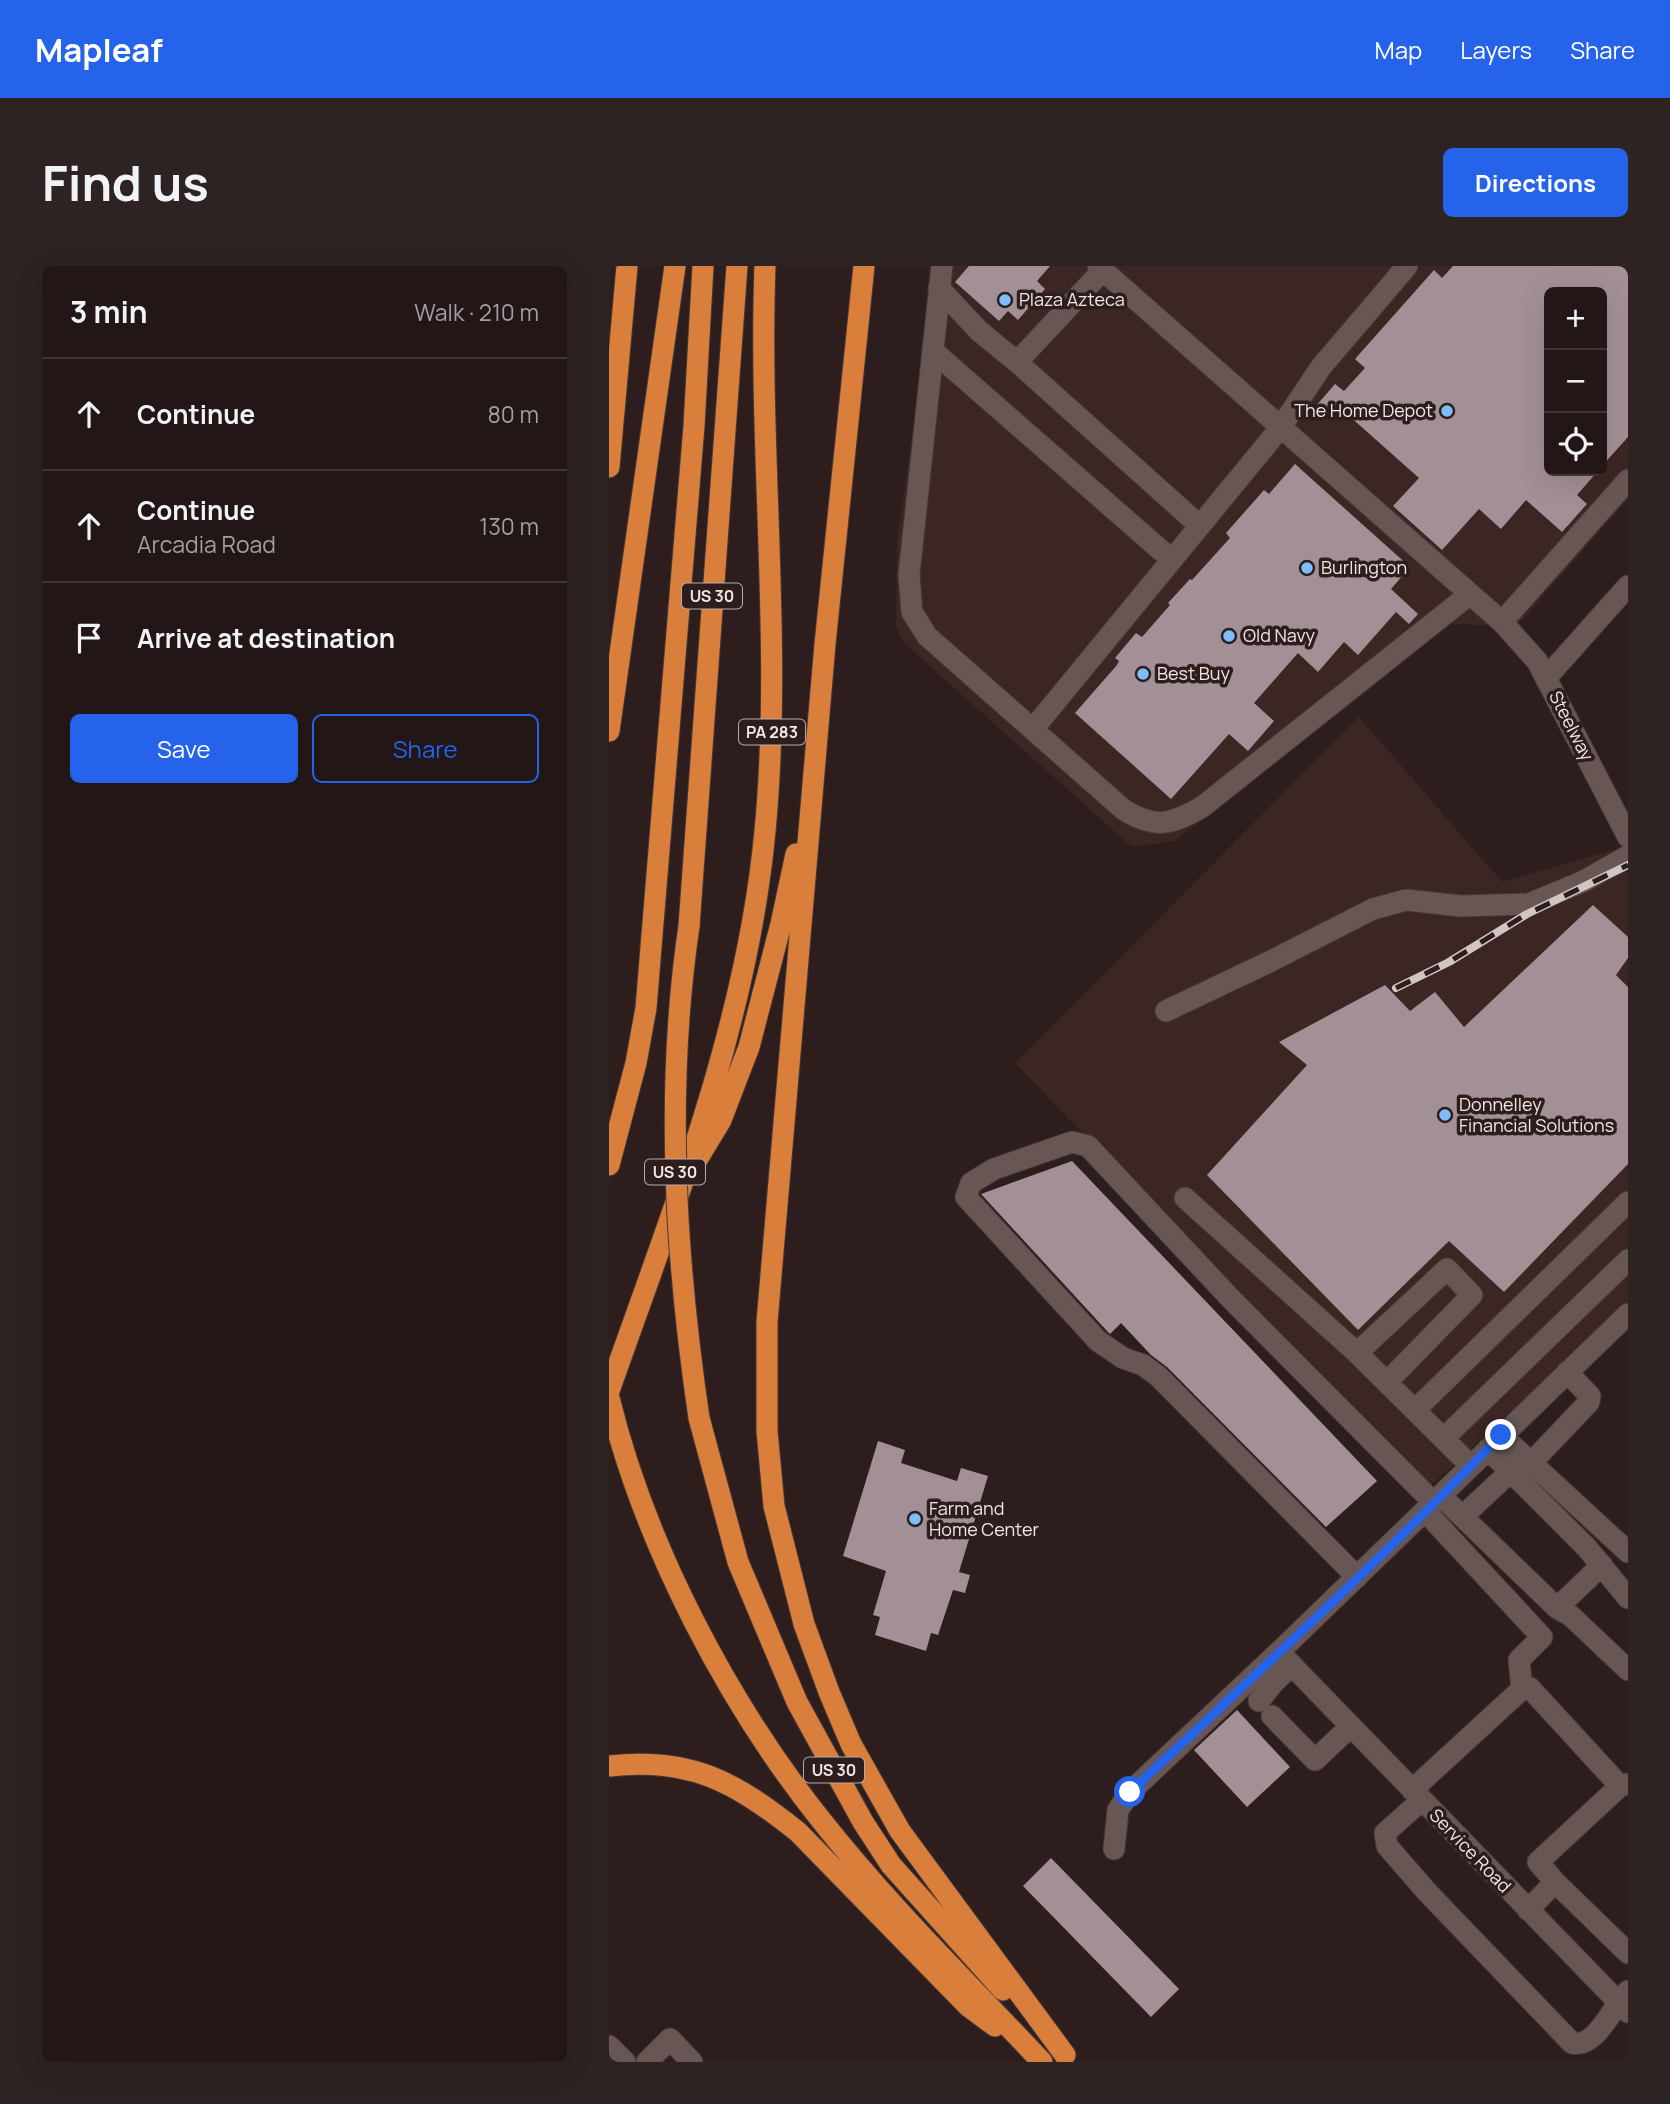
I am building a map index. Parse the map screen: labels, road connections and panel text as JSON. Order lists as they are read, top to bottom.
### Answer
{
  "streets": {
    "highway": ["US 30", "PA 283"],
    "street": ["Steelway", "Service Road"]
  },
  "places": [
    "Plaza Azteca",
    "The Home Depot",
    "Burlington",
    "Old Navy",
    "Best Buy",
    "Donnelley Financial Solutions",
    "Farm and Home Center"
  ],
  "page": {
    "header": "Mapleaf",
    "nav": ["Map", "Layers", "Share"],
    "buttons": [
      "Directions",
      ["Save", "Share"]
    ],
    "title": "Find us",
    "heading": ["3 min", "Walk · 210 m"],
    "map_buttons": ["+", "−"],
    "list": [
      ["Continue", "80 m"],
      ["Continue", "Arcadia Road", "130 m"],
      "Arrive at destination"
    ]
  }
}
